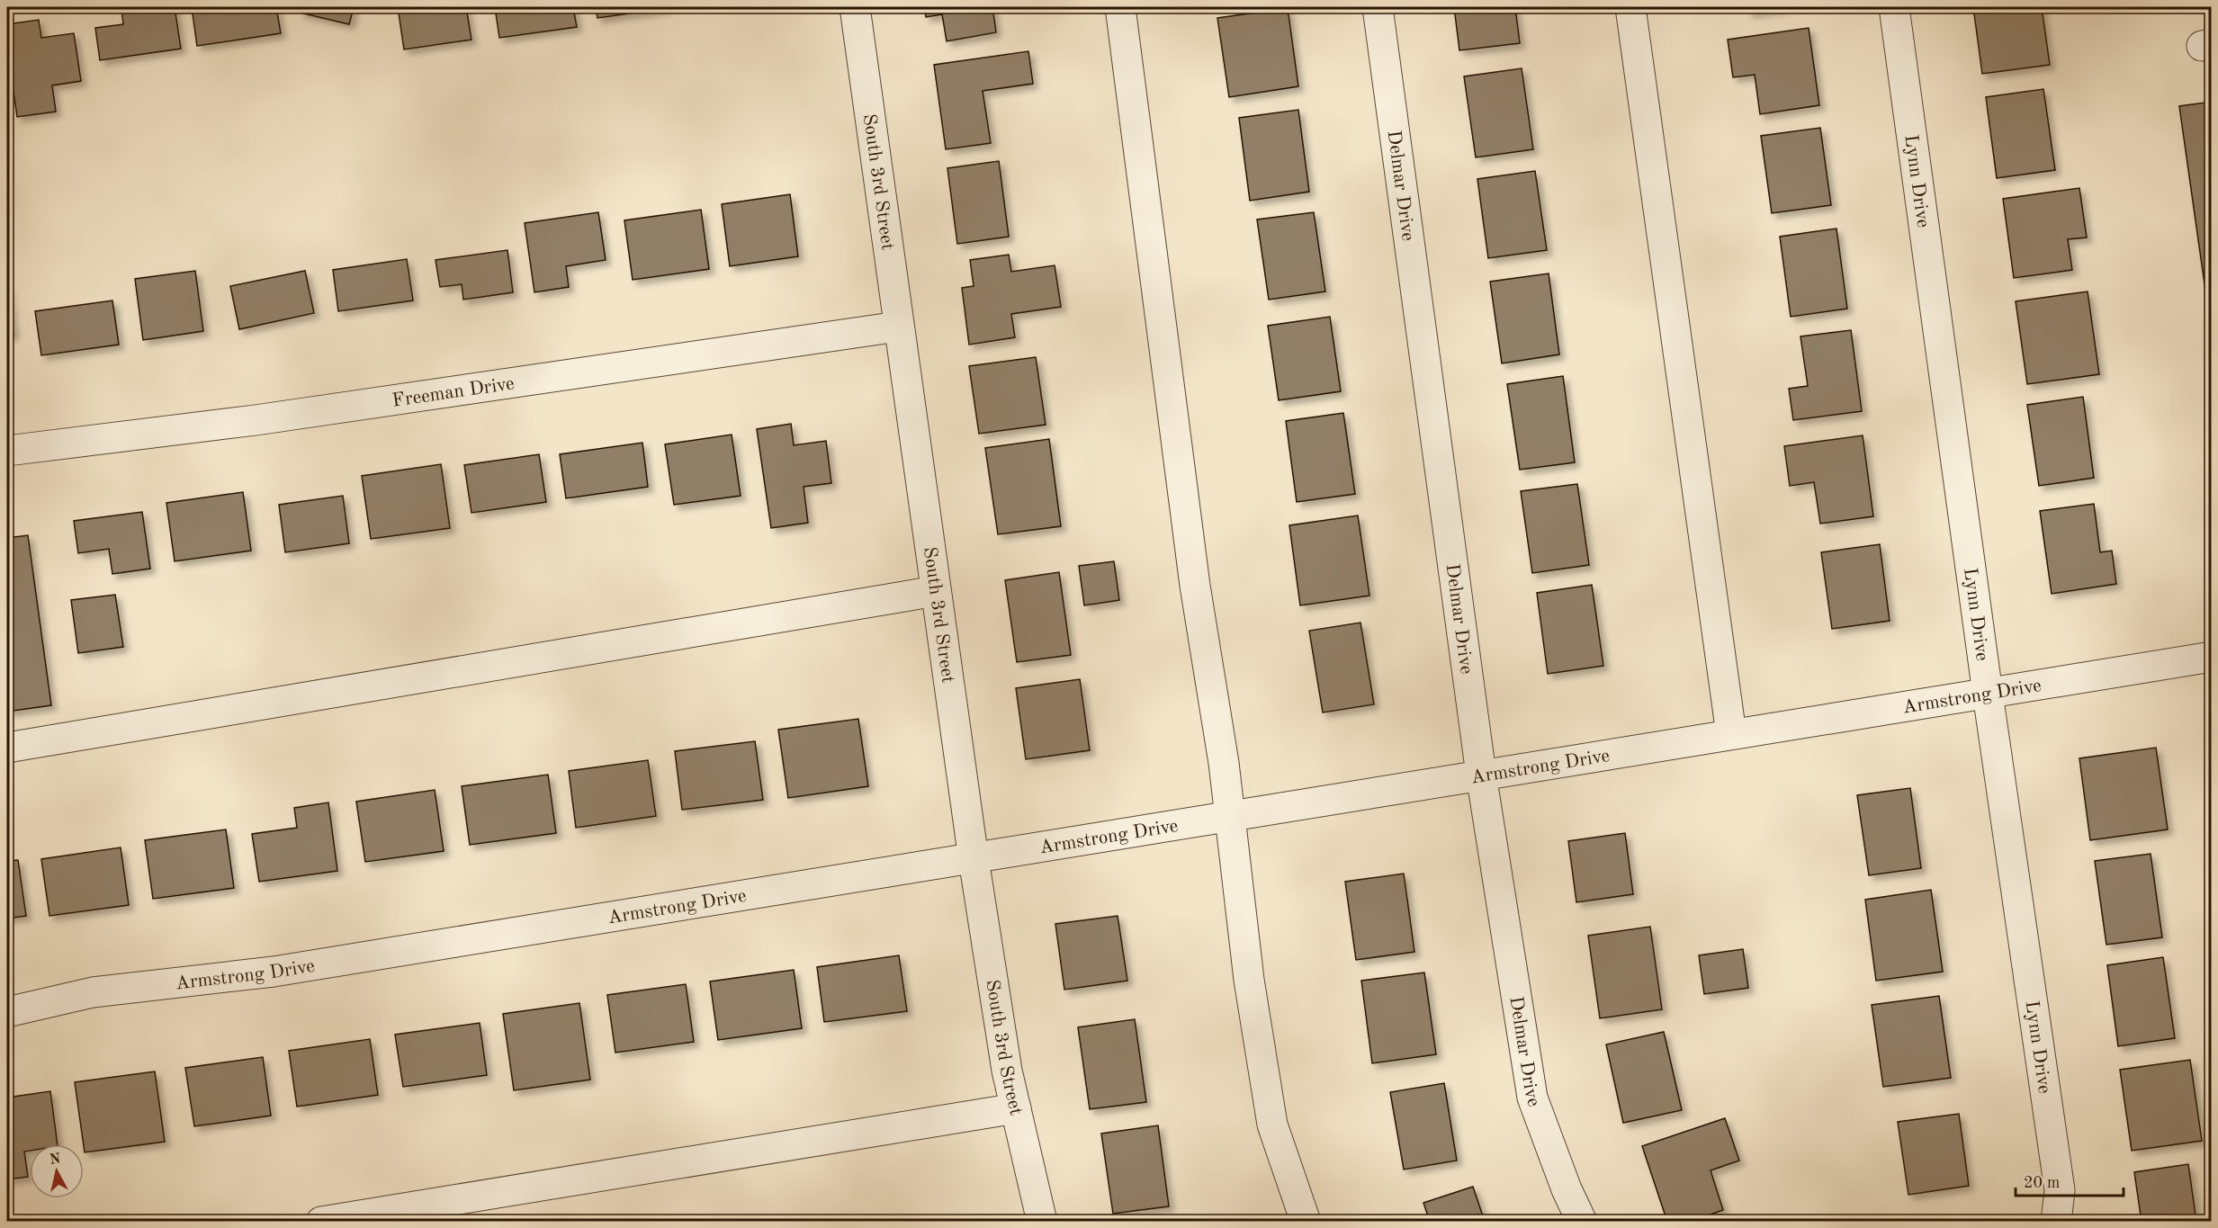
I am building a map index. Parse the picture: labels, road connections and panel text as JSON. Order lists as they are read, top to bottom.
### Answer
{
  "streets": {
    "street": [
      "Lynn Drive",
      "South 3rd Street",
      "Delmar Drive",
      "Freeman Drive",
      "Armstrong Drive"
    ]
  },
  "crossings": [
    ["Lynn Drive", "Armstrong Drive"],
    ["South 3rd Street", "Freeman Drive"],
    ["South 3rd Street", "Armstrong Drive"],
    ["Delmar Drive", "Armstrong Drive"]
  ],
  "scale_bar": "20 m",
  "north": "top"
}
